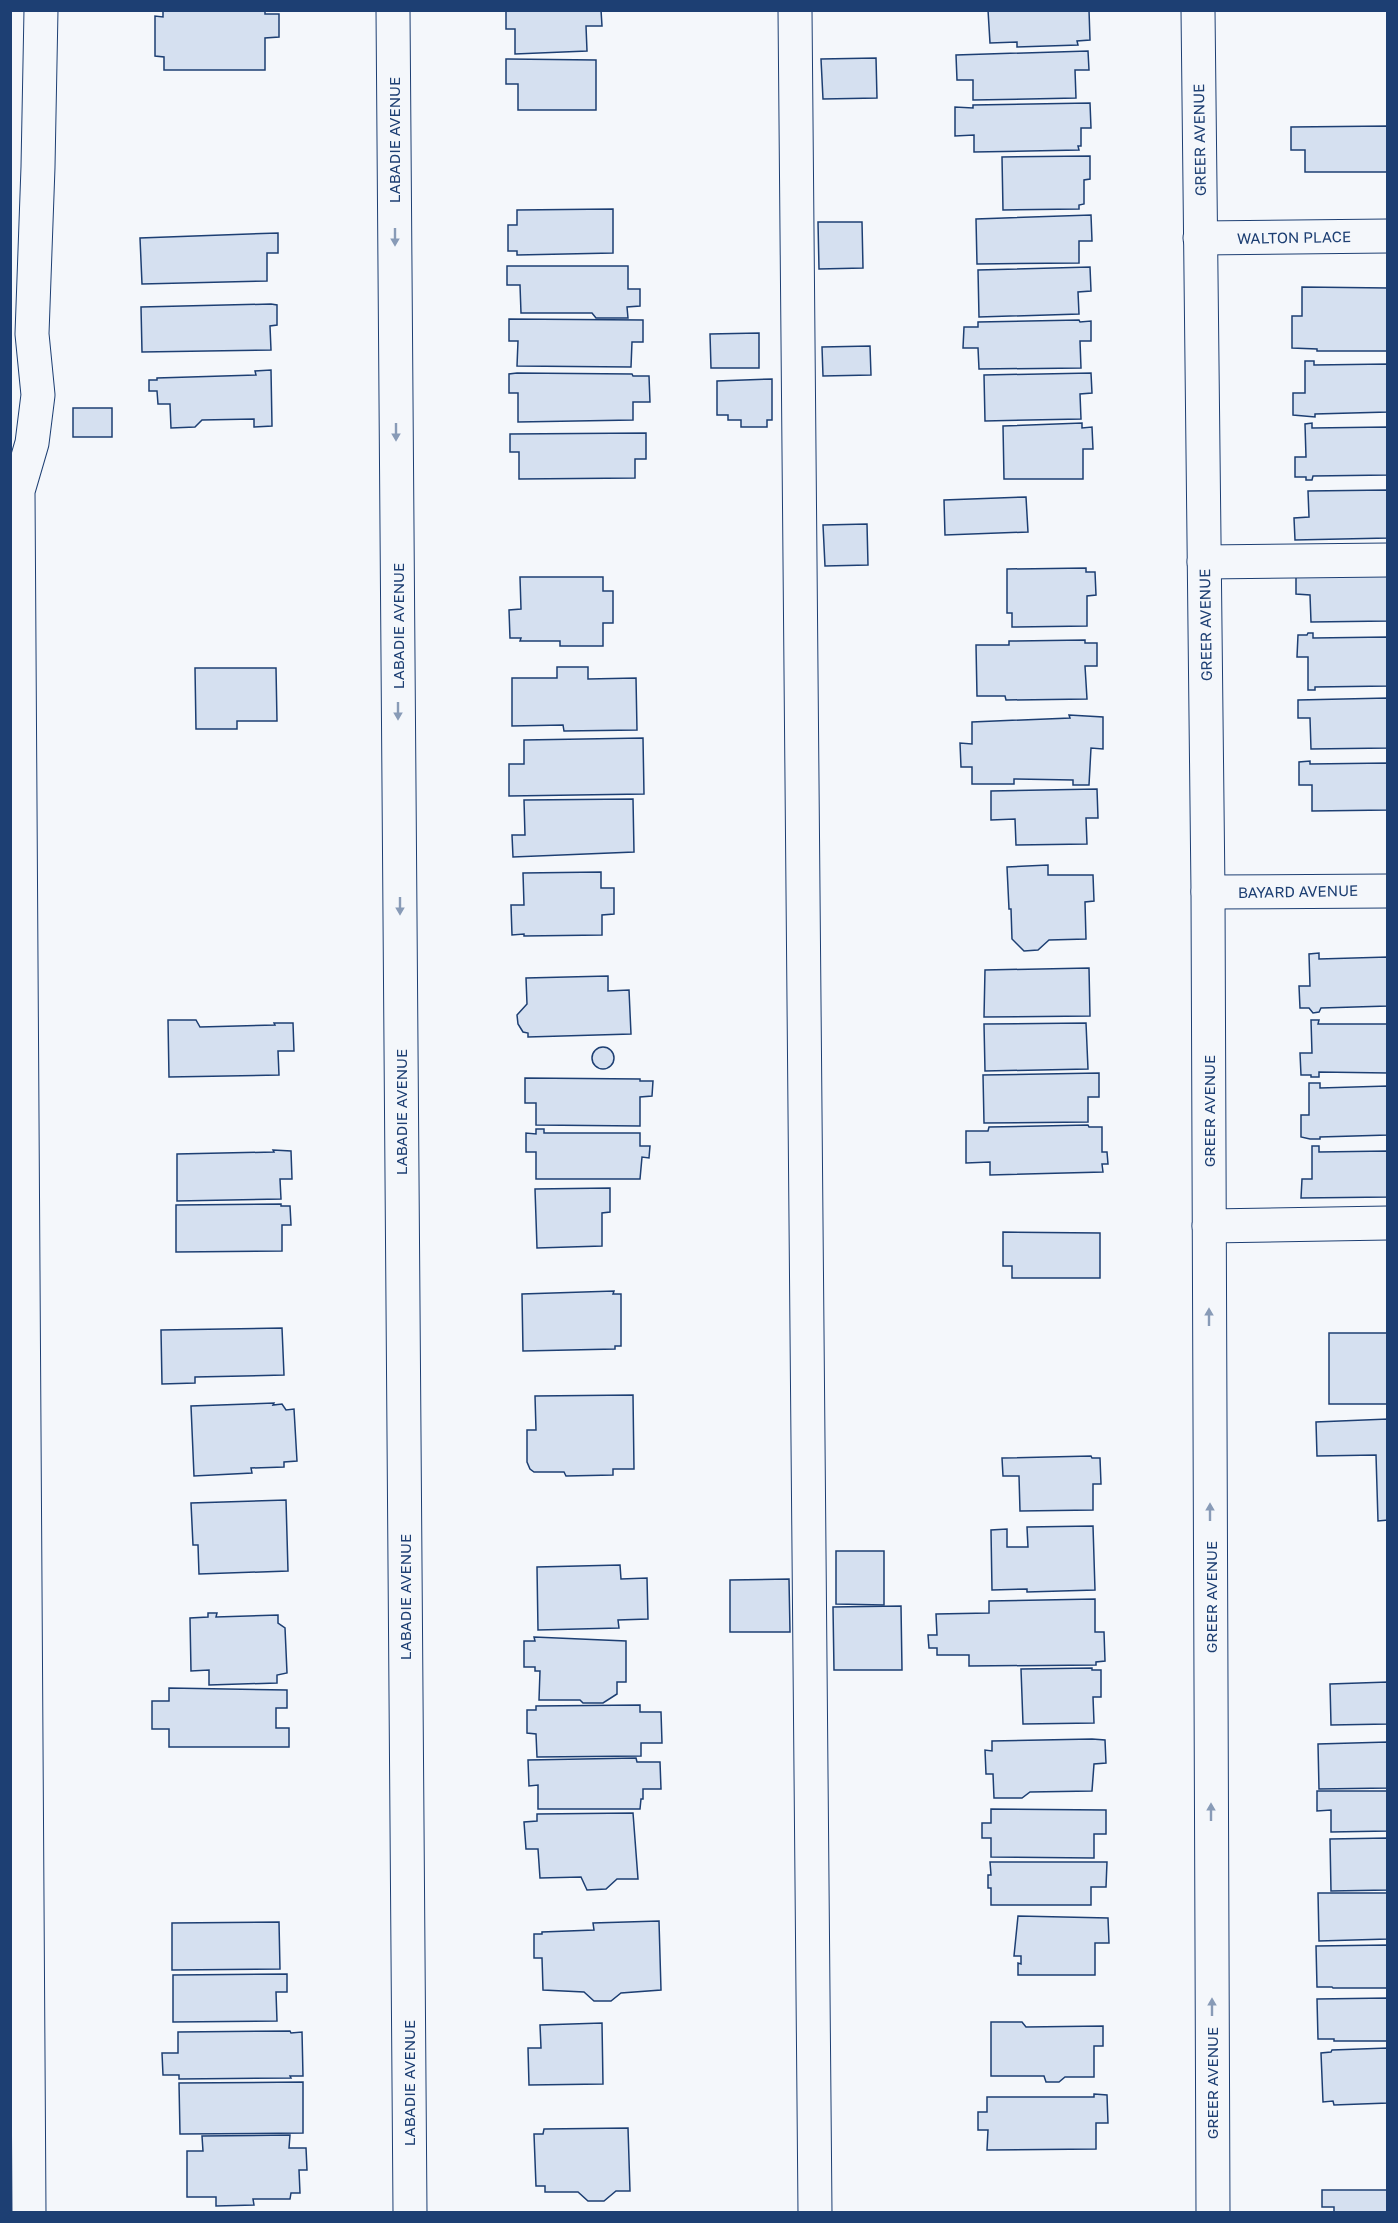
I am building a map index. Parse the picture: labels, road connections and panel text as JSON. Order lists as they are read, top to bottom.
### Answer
{
  "streets": {
    "street": [
      "LABADIE AVENUE",
      "GREER AVENUE",
      "WALTON PLACE",
      "BAYARD AVENUE"
    ]
  },
  "crossings": [
    ["GREER AVENUE", "WALTON PLACE"],
    ["GREER AVENUE", "BAYARD AVENUE"]
  ],
  "one_way": ["LABADIE AVENUE", "GREER AVENUE"]
}
